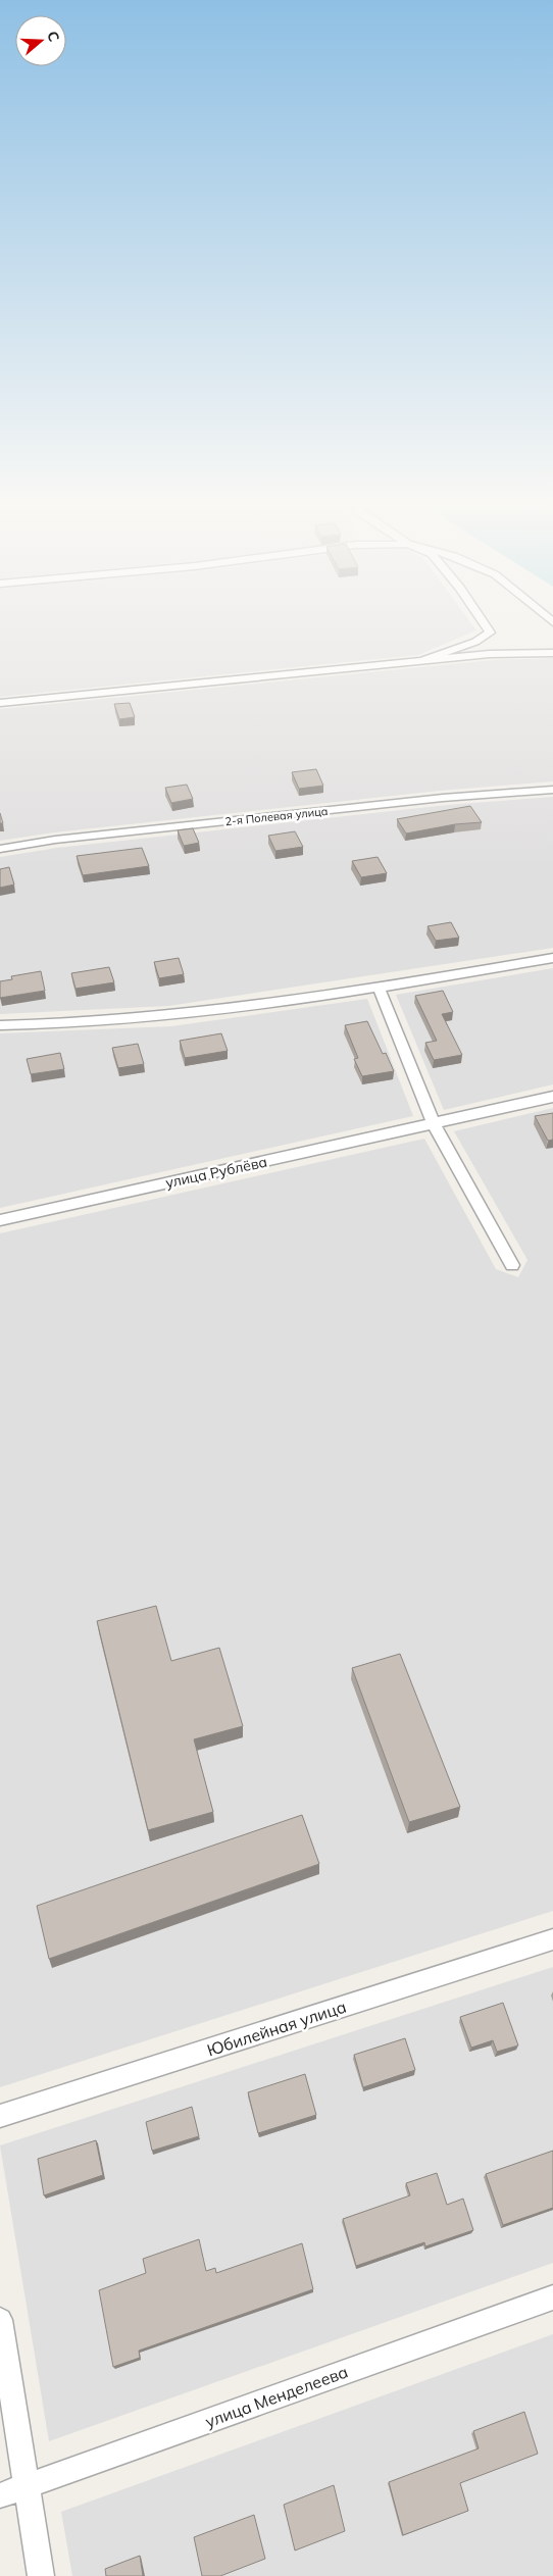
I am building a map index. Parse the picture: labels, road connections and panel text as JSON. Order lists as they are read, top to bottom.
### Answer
{
  "streets": {
    "street": [
      "2-я Полевая улица",
      "улица Рублёва",
      "Юбилейная улица",
      "улица Менделеева"
    ]
  },
  "north": "right"
}
